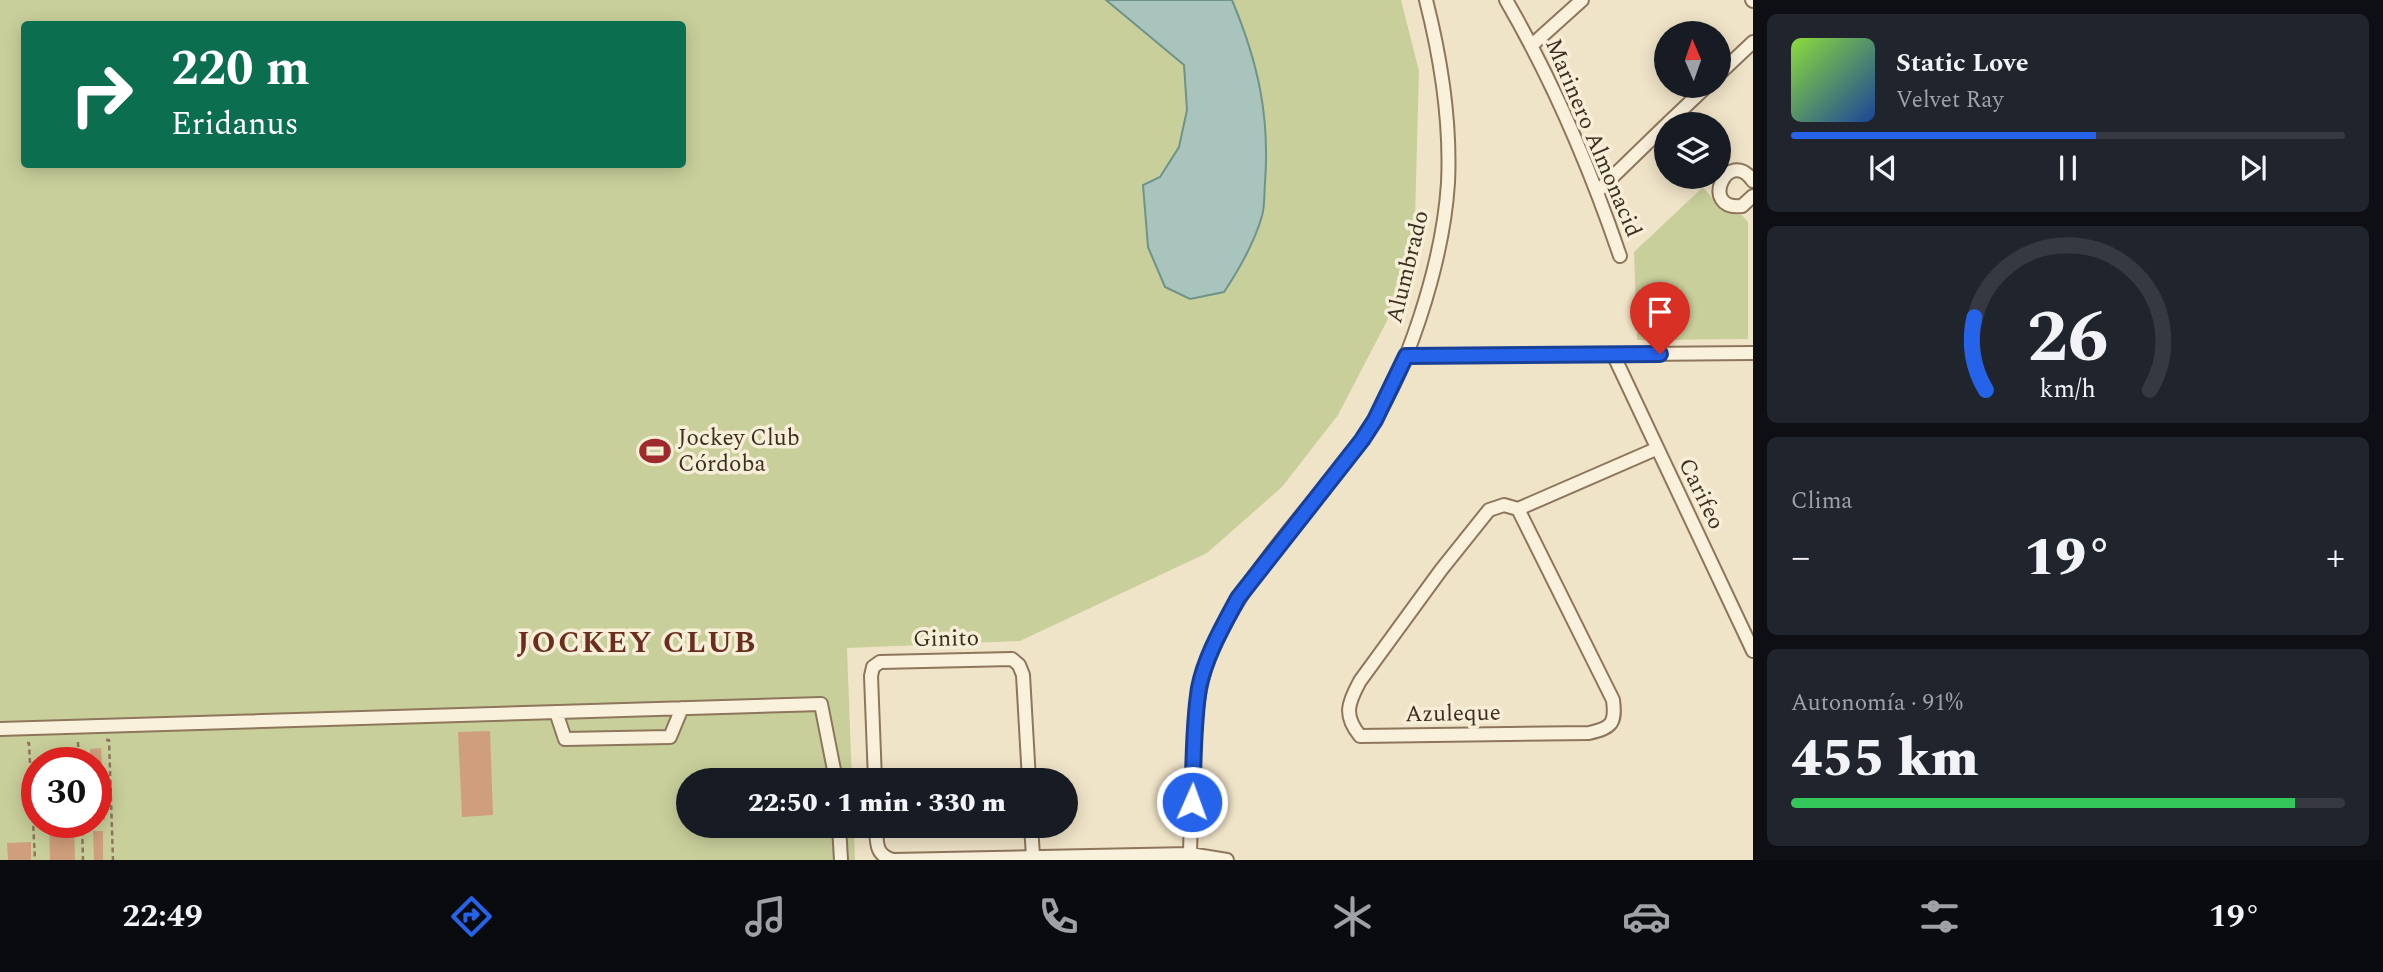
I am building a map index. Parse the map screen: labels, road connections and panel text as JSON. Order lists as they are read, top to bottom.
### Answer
{
  "streets": {
    "street": [
      "Marinero Almonacid",
      "Alumbrado",
      "Carifeo",
      "Ginito",
      "Azuleque"
    ]
  },
  "crossings": [
    ["Carifeo", "Azuleque"]
  ],
  "districts": ["JOCKEY CLUB"],
  "places": {
    "sports": ["Jockey Club Córdoba"]
  },
  "north": "top",
  "page": {
    "turn": ["220 m", "Eridanus"],
    "song": ["Static Love", "Velvet Ray"],
    "tile": [
      "Clima",
      ["Autonomía · 91%", "455 km"]
    ],
    "heat": ["−", "19°", "+"],
    "limit": "30",
    "trip": "22:50 · 1 min · 330 m",
    "tabs": ["22:49", "19°"],
    "gauge": ["26", "km/h"]
  }
}
